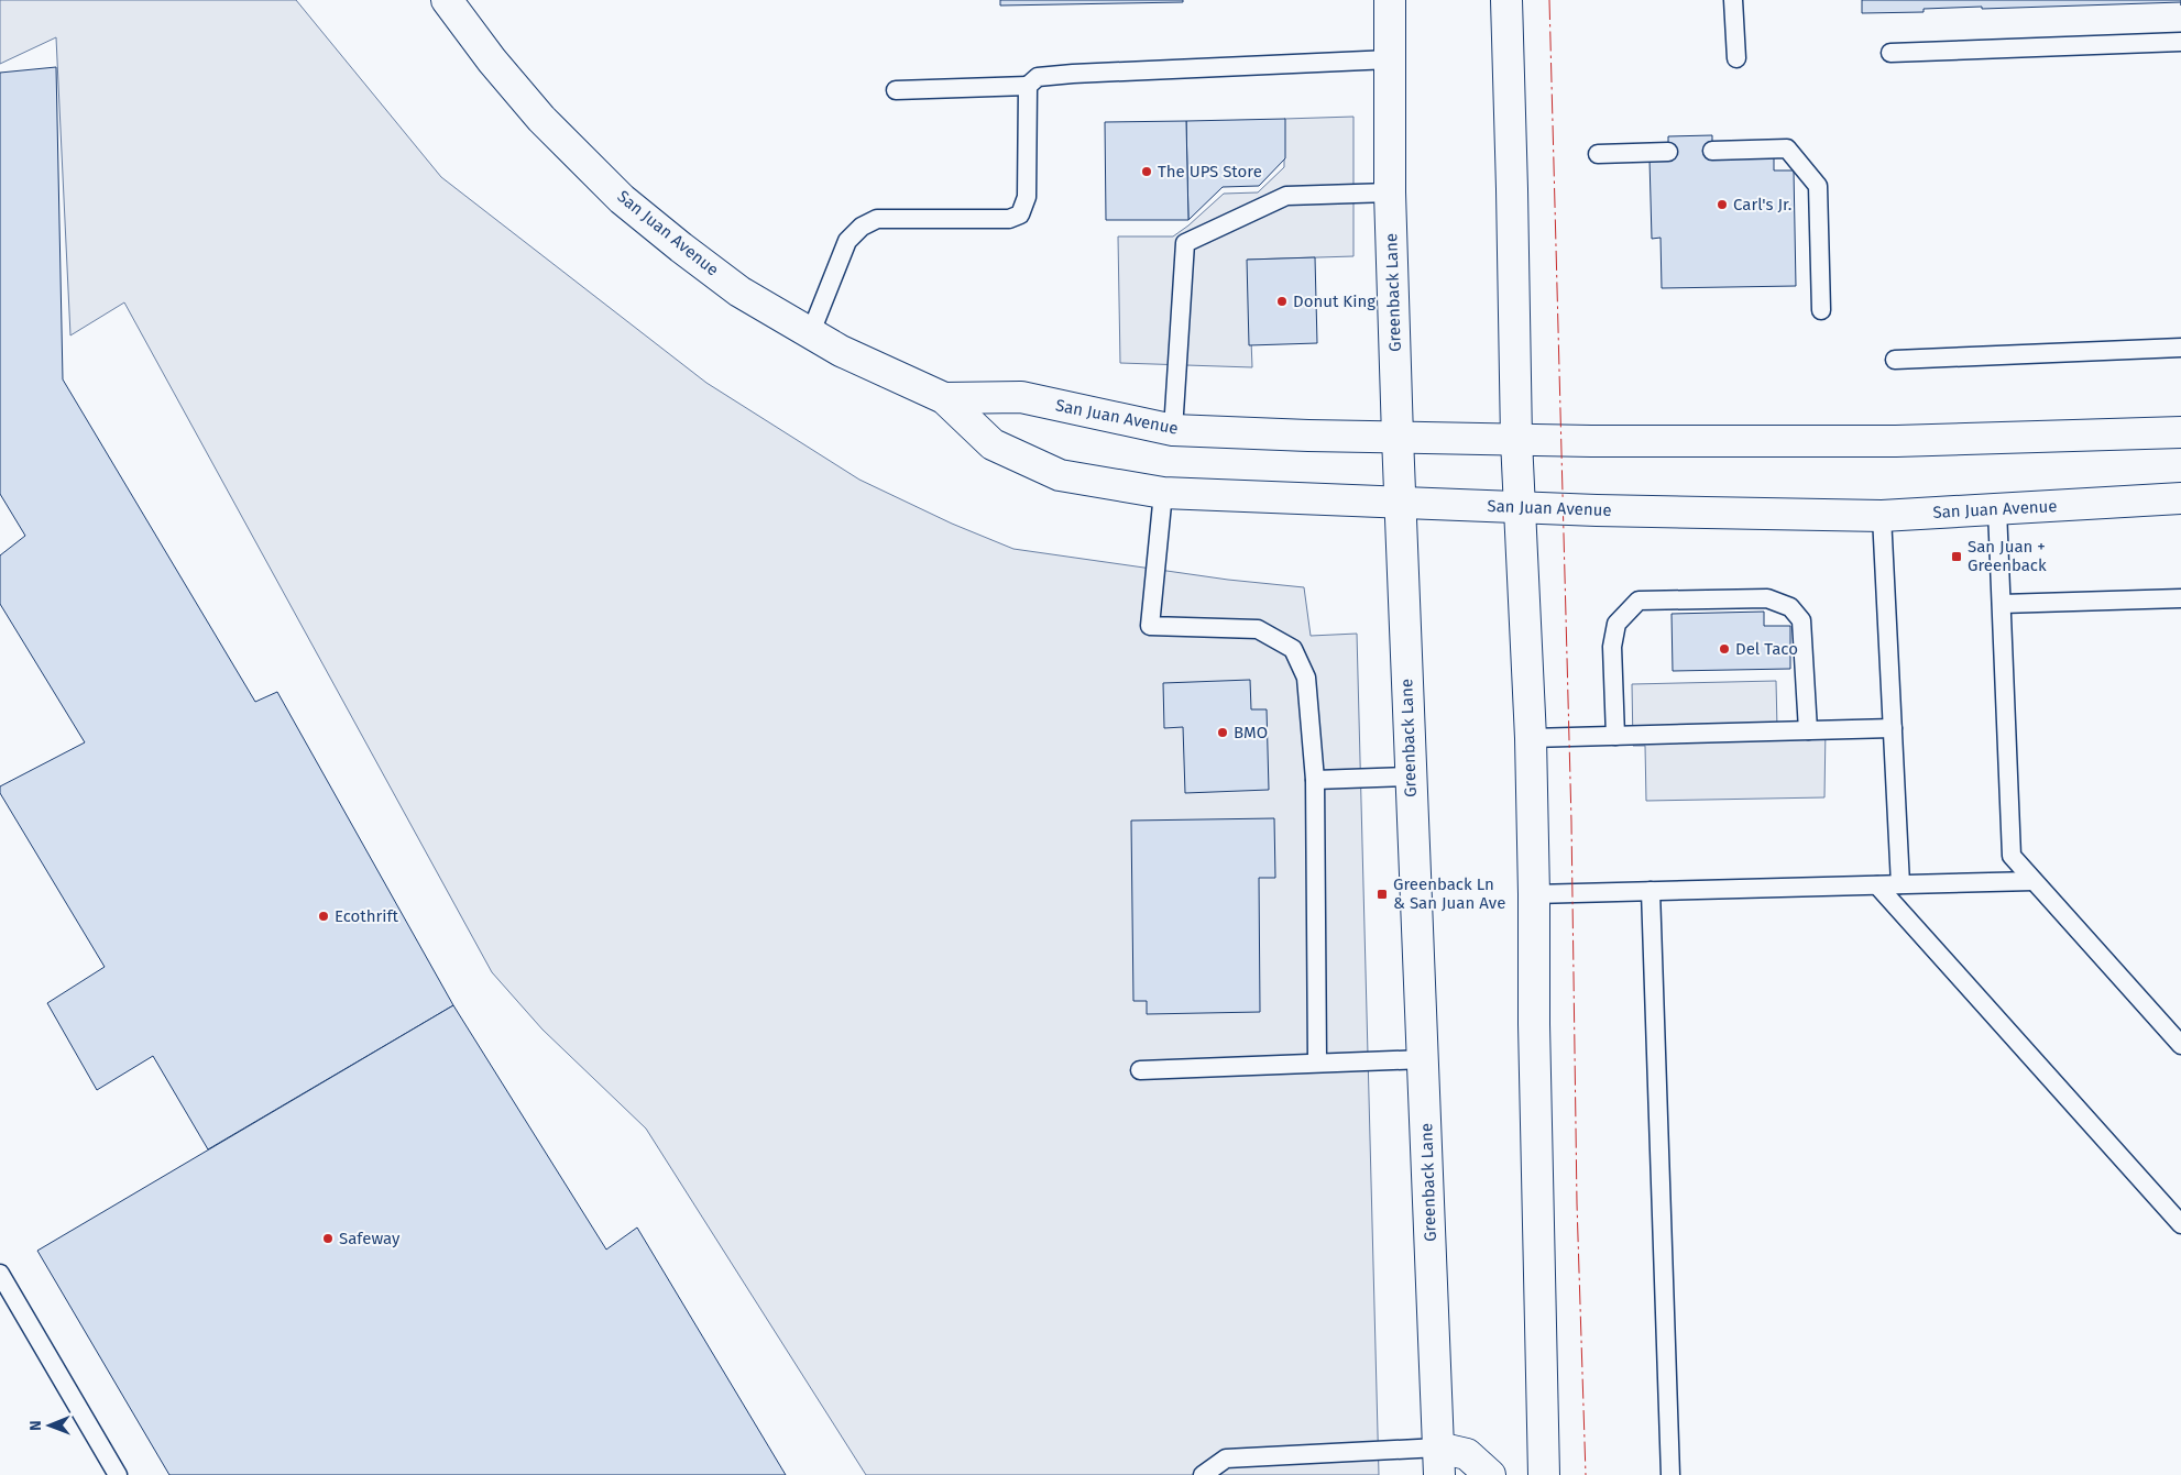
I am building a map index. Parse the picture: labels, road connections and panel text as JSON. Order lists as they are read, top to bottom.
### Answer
{
  "streets": {
    "main road": ["San Juan Avenue", "Greenback Lane"]
  },
  "crossings": [
    ["San Juan Avenue", "Greenback Lane"]
  ],
  "places": {
    "other": [
      "The UPS Store",
      "Carl's Jr.",
      "Donut King",
      "Del Taco",
      "BMO",
      "Ecothrift",
      "Safeway"
    ],
    "transit": ["San Juan + Greenback", "Greenback Ln & San Juan Ave"]
  },
  "north": "left"
}
